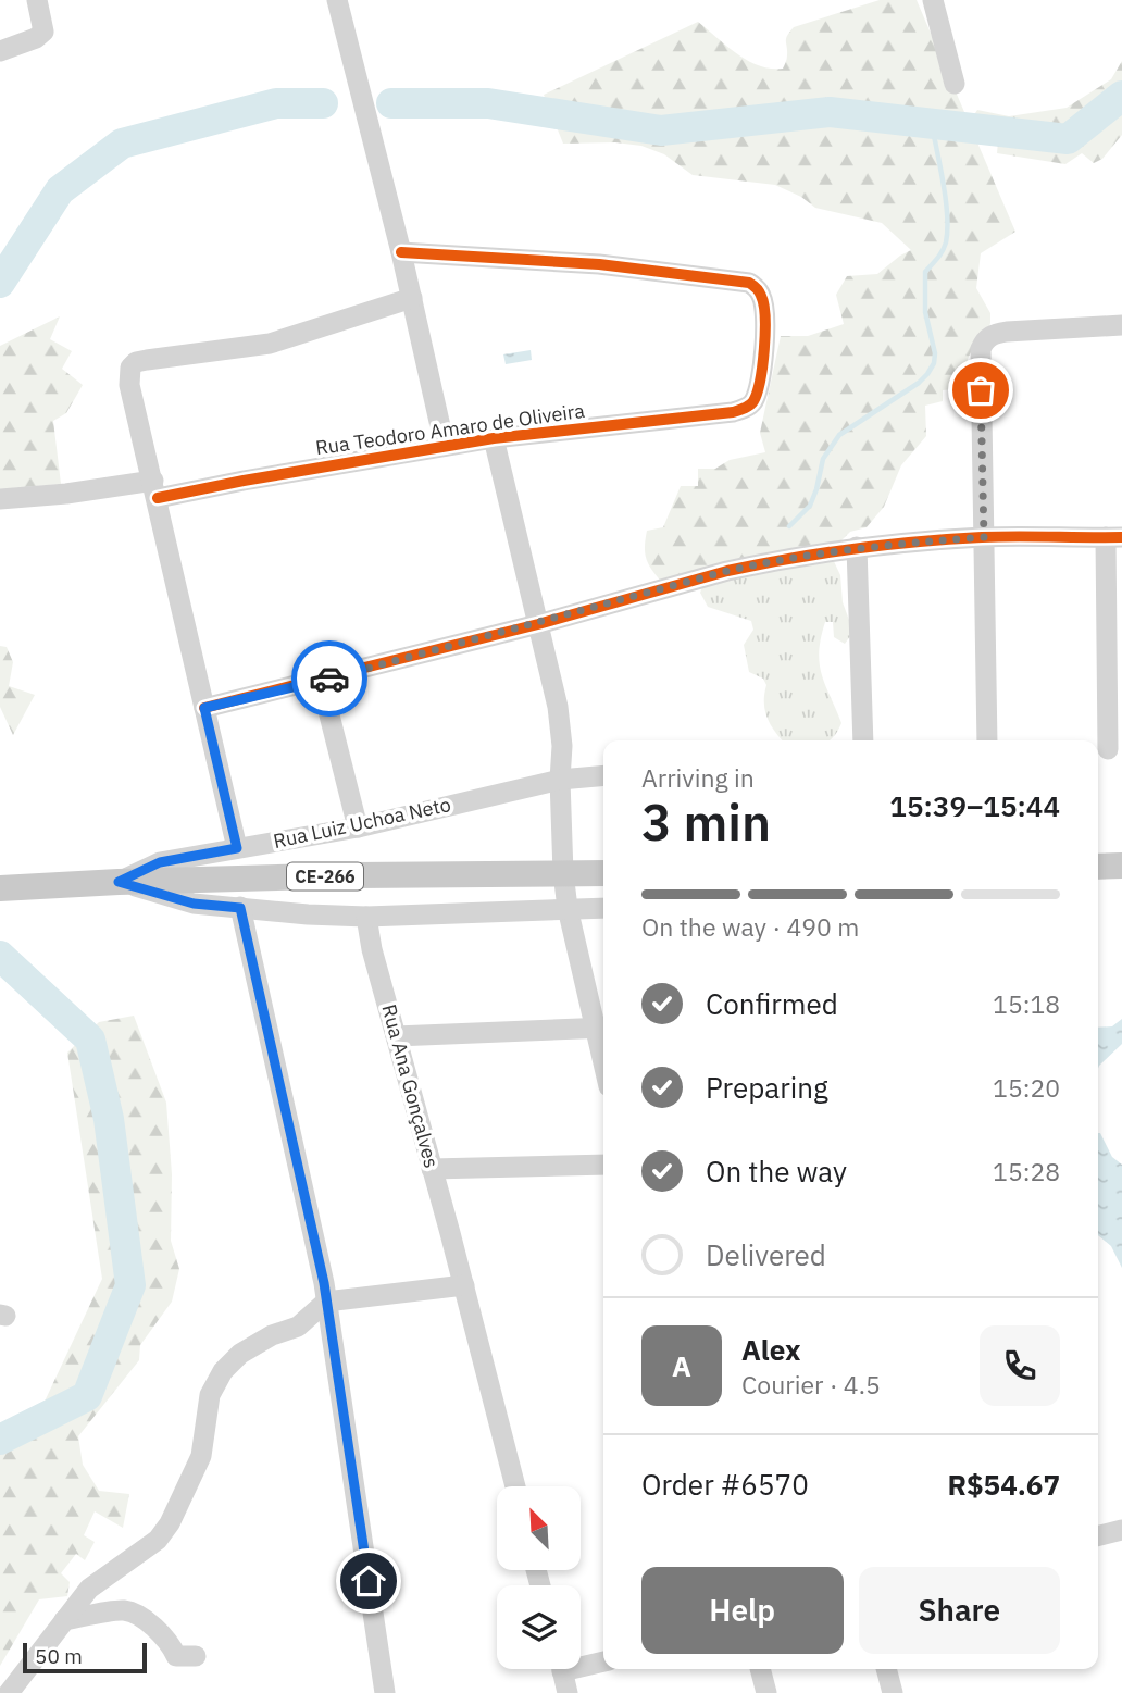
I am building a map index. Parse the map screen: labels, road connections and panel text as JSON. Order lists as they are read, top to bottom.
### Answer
{
  "streets": {
    "main road": ["CE-266"],
    "street": ["Rua Teodoro Amaro de Oliveira", "Rua Luiz Uchoa Neto", "Rua Ana Gonçalves"]
  },
  "crossings": [
    ["Rua Luiz Uchoa Neto", "CE-266"]
  ],
  "scale_bar": "50 m",
  "north": "top left",
  "page": {
    "heading": ["3 min", "Arriving in", "15:39–15:44"],
    "panel": [
      "Alex",
      "Courier · 4.5",
      "Order #6570",
      "R$54.67"
    ],
    "bar": "On the way · 490 m",
    "list": [
      ["Confirmed", "15:18"],
      ["Preparing", "15:20"],
      ["On the way", "15:28"],
      "Delivered"
    ],
    "round": "A",
    "buttons": ["Help", "Share"],
    "scale": "50 m"
  }
}
